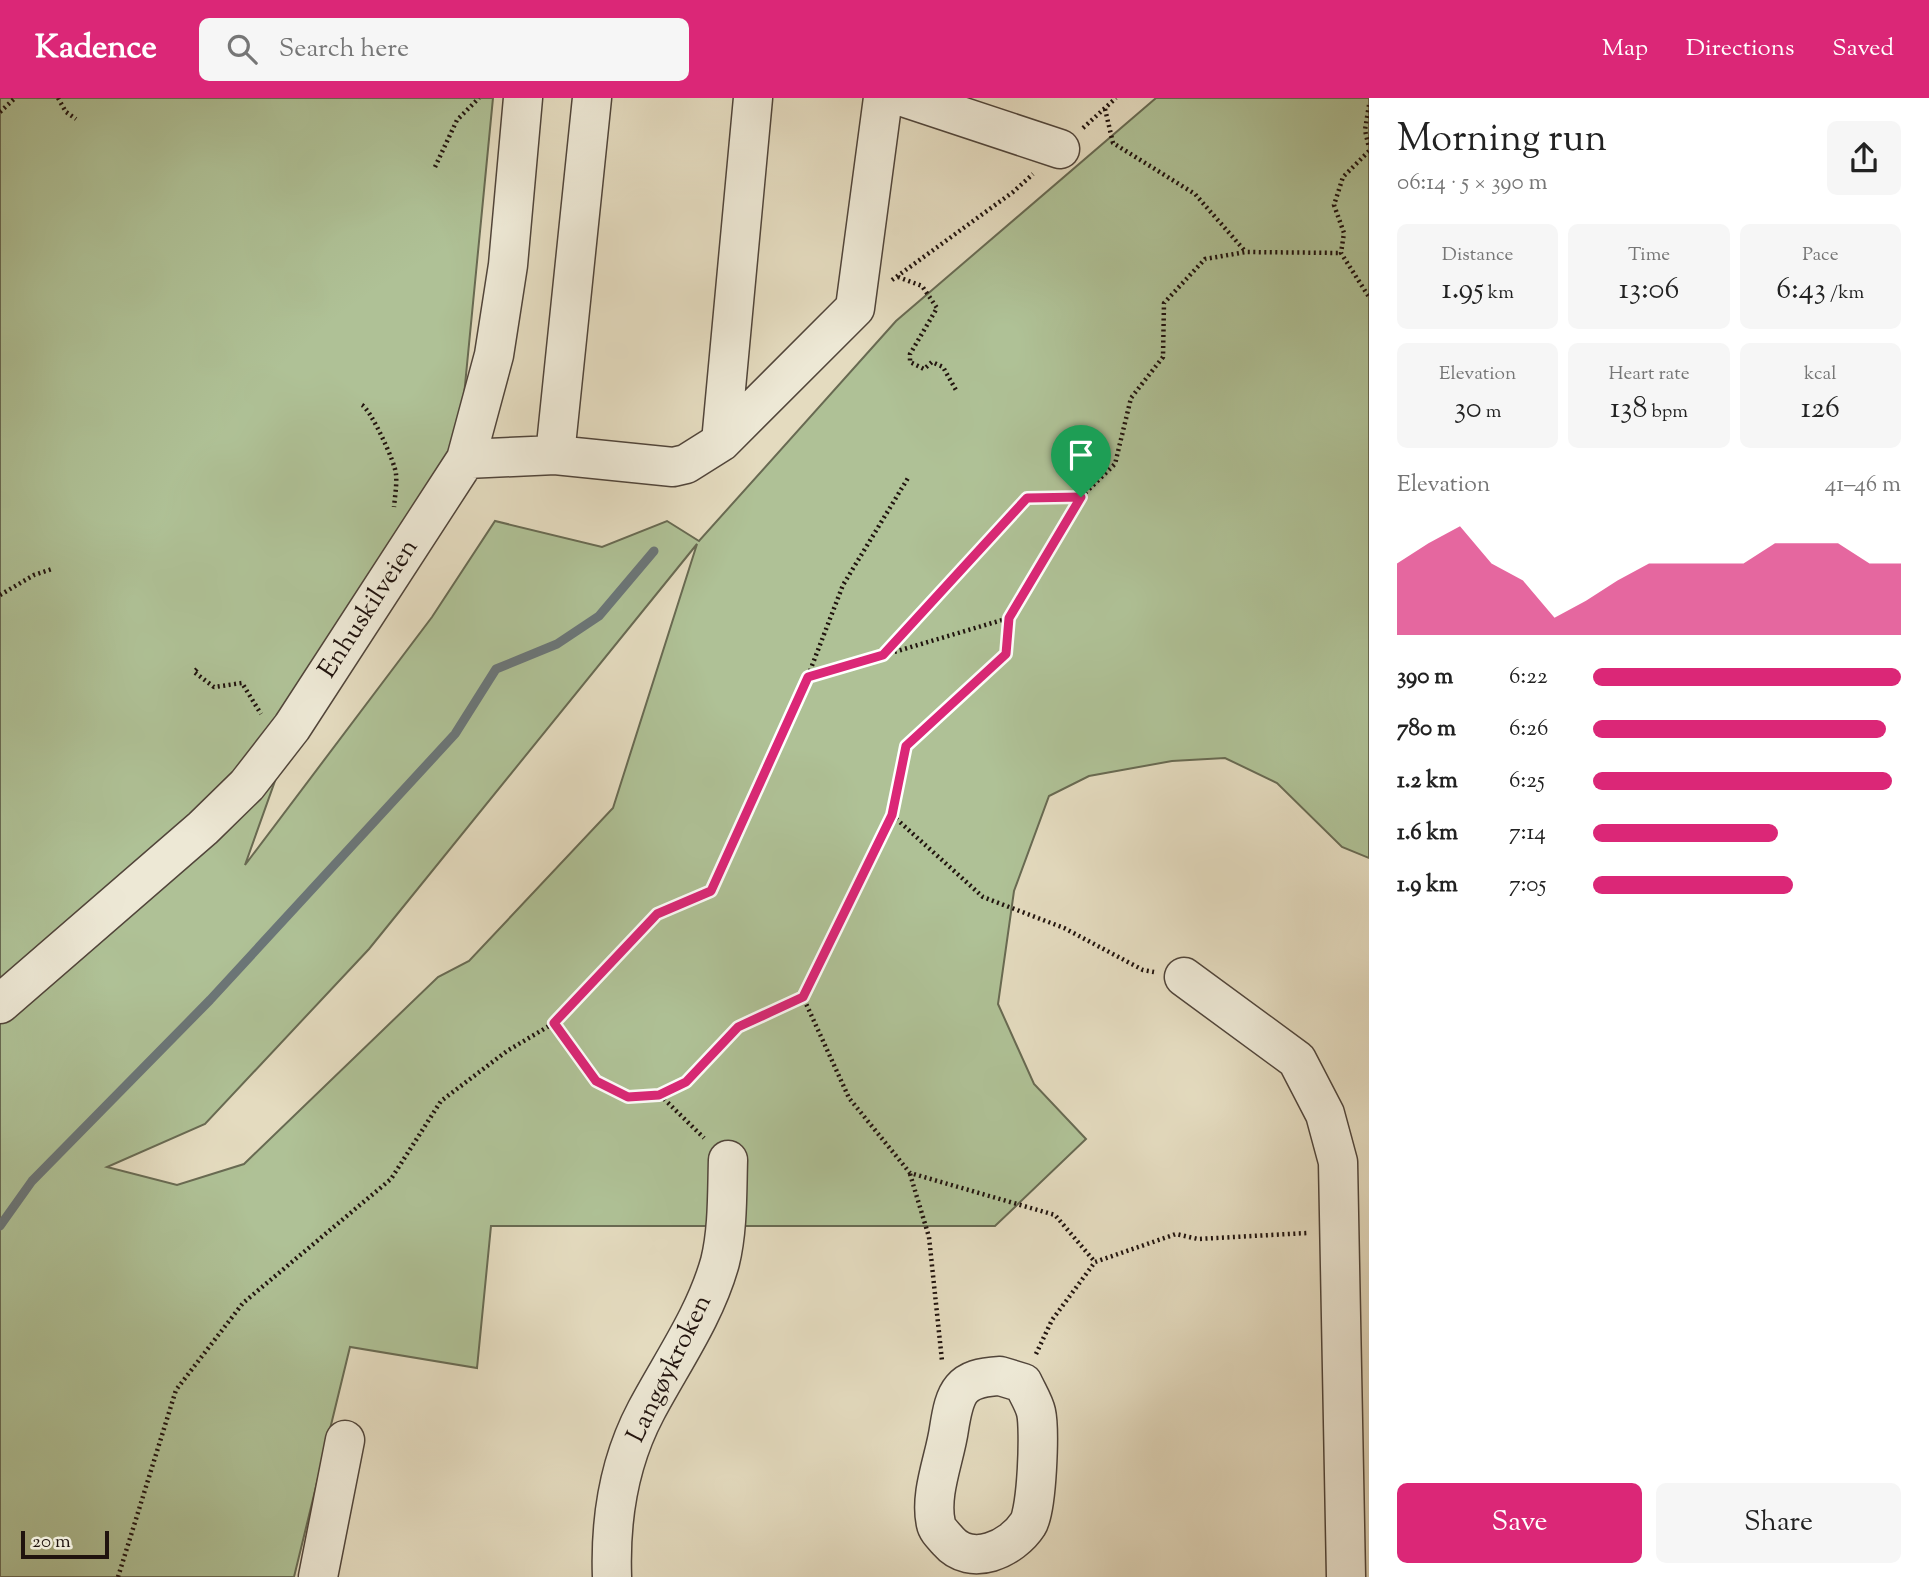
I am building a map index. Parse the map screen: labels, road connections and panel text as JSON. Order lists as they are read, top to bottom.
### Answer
{
  "streets": {
    "street": ["Enhuskilveien", "Langøykroken"]
  },
  "scale_bar": "20 m",
  "page": {
    "header": "Kadence",
    "search": "Search here",
    "nav": ["Map", "Directions", "Saved"],
    "heading": ["Morning run", "06:14 · 5 × 390 m"],
    "stats": [
      ["Distance", "1.95 km"],
      ["Time", "13:06"],
      ["Pace", "6:43 /km"],
      ["Elevation", "30 m"],
      ["Heart rate", "138 bpm"],
      ["kcal", "126"]
    ],
    "chart": ["Elevation", "41–46 m"],
    "list": [
      {
        "name": "390 m",
        "note": "6:22"
      },
      {
        "name": "780 m",
        "note": "6:26"
      },
      {
        "name": "1.2 km",
        "note": "6:25"
      },
      {
        "name": "1.6 km",
        "note": "7:14"
      },
      {
        "name": "1.9 km",
        "note": "7:05"
      }
    ],
    "buttons": ["Save", "Share"],
    "scale": "20 m"
  }
}
